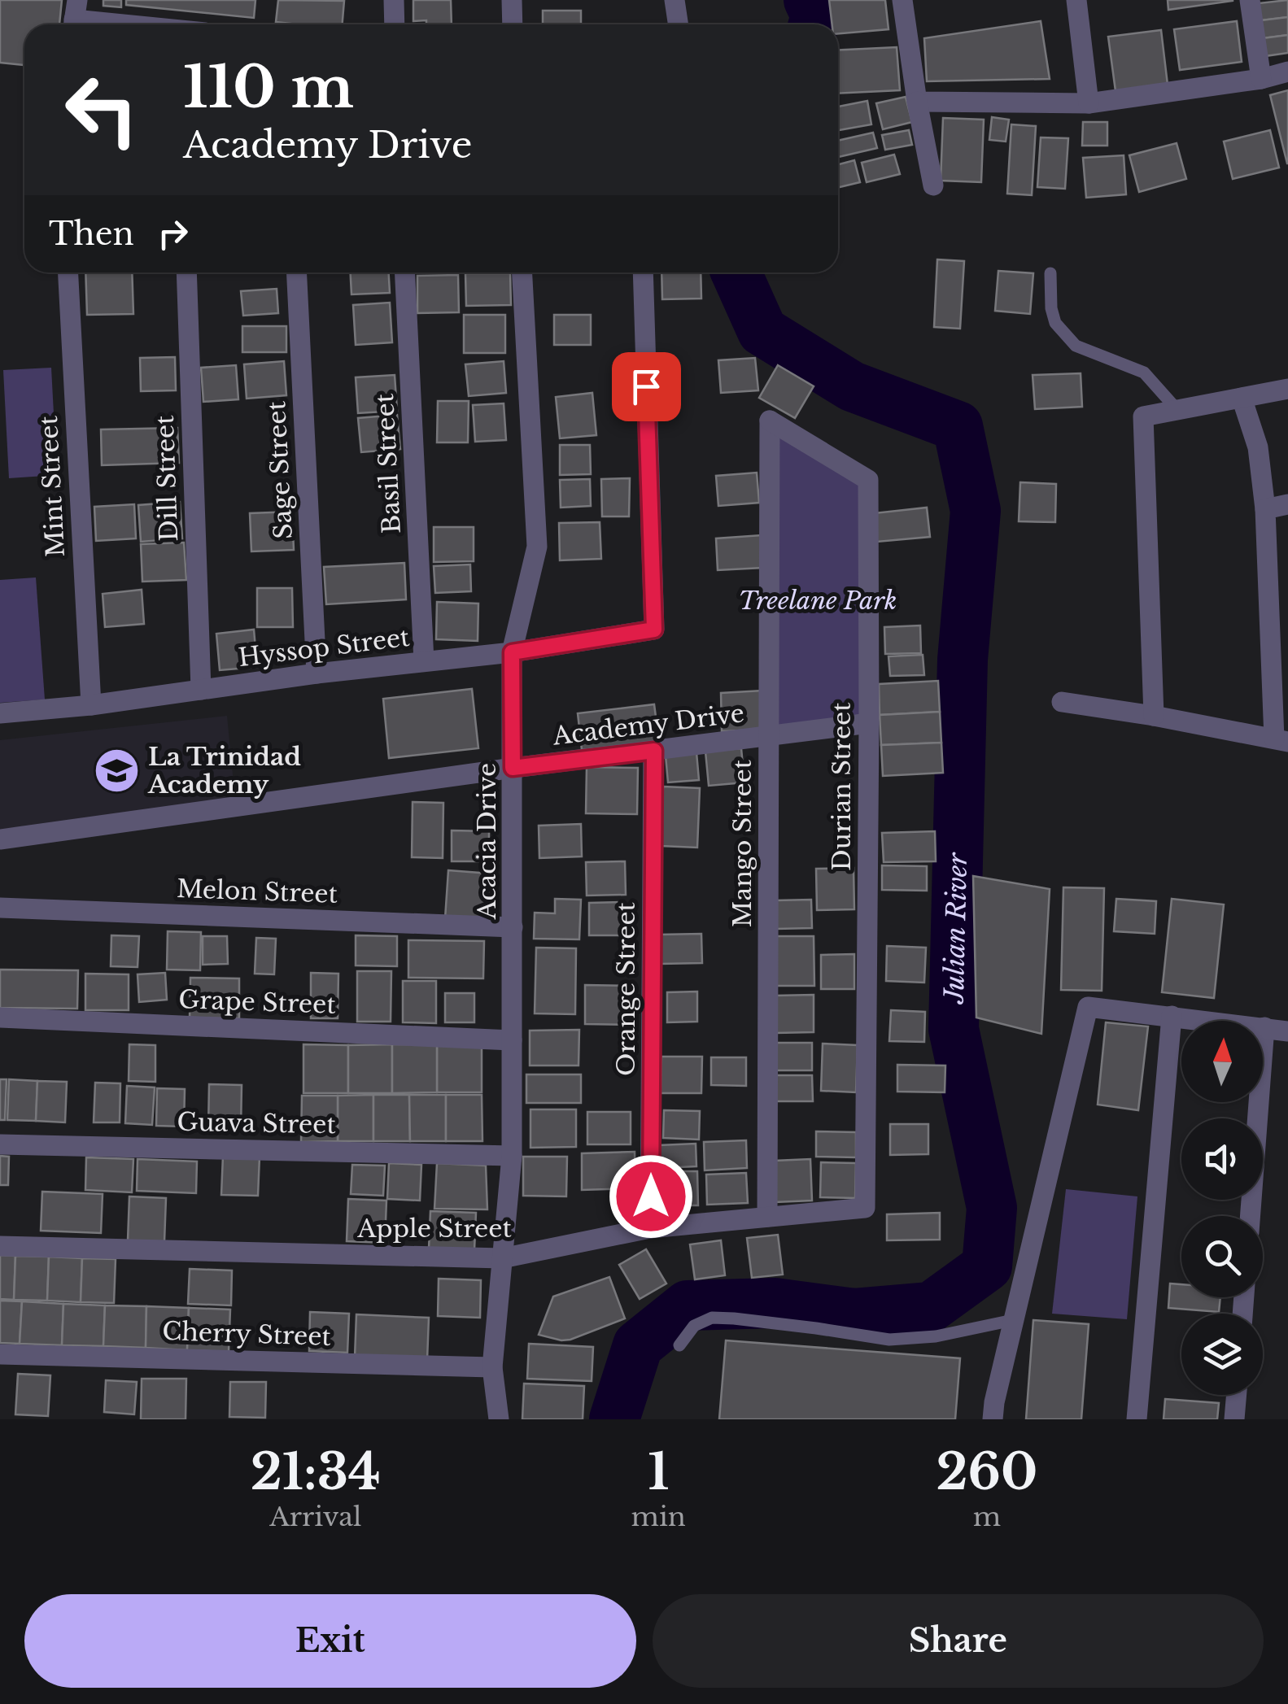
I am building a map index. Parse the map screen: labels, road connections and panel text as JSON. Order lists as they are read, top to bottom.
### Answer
{
  "streets": {
    "street": [
      "Basil Street",
      "Sage Street",
      "Dill Street",
      "Mint Street",
      "Hyssop Street",
      "Academy Drive",
      "Durian Street",
      "Acacia Drive",
      "Mango Street",
      "Melon Street",
      "Orange Street",
      "Grape Street",
      "Guava Street",
      "Apple Street",
      "Cherry Street"
    ]
  },
  "crossings": [
    ["Basil Street", "Hyssop Street"],
    ["Sage Street", "Hyssop Street"],
    ["Dill Street", "Hyssop Street"],
    ["Mint Street", "Hyssop Street"],
    ["Hyssop Street", "Acacia Drive"],
    ["Academy Drive", "Durian Street"],
    ["Academy Drive", "Acacia Drive"],
    ["Academy Drive", "Mango Street"],
    ["Academy Drive", "Orange Street"],
    ["Durian Street", "Mango Street"],
    ["Durian Street", "Apple Street"],
    ["Acacia Drive", "Melon Street"],
    ["Acacia Drive", "Grape Street"],
    ["Acacia Drive", "Guava Street"],
    ["Acacia Drive", "Apple Street"],
    ["Acacia Drive", "Cherry Street"],
    ["Mango Street", "Apple Street"],
    ["Orange Street", "Apple Street"]
  ],
  "water": ["Julian River"],
  "parks": ["Treelane Park"],
  "places": {
    "school or university": ["La Trinidad Academy"]
  },
  "north": "top",
  "page": {
    "turn": ["110 m", "Academy Drive"],
    "then": "Then",
    "eta": [
      "21:34",
      "Arrival",
      "1",
      "min",
      "260",
      "m"
    ],
    "buttons": ["Exit", "Share"]
  }
}
